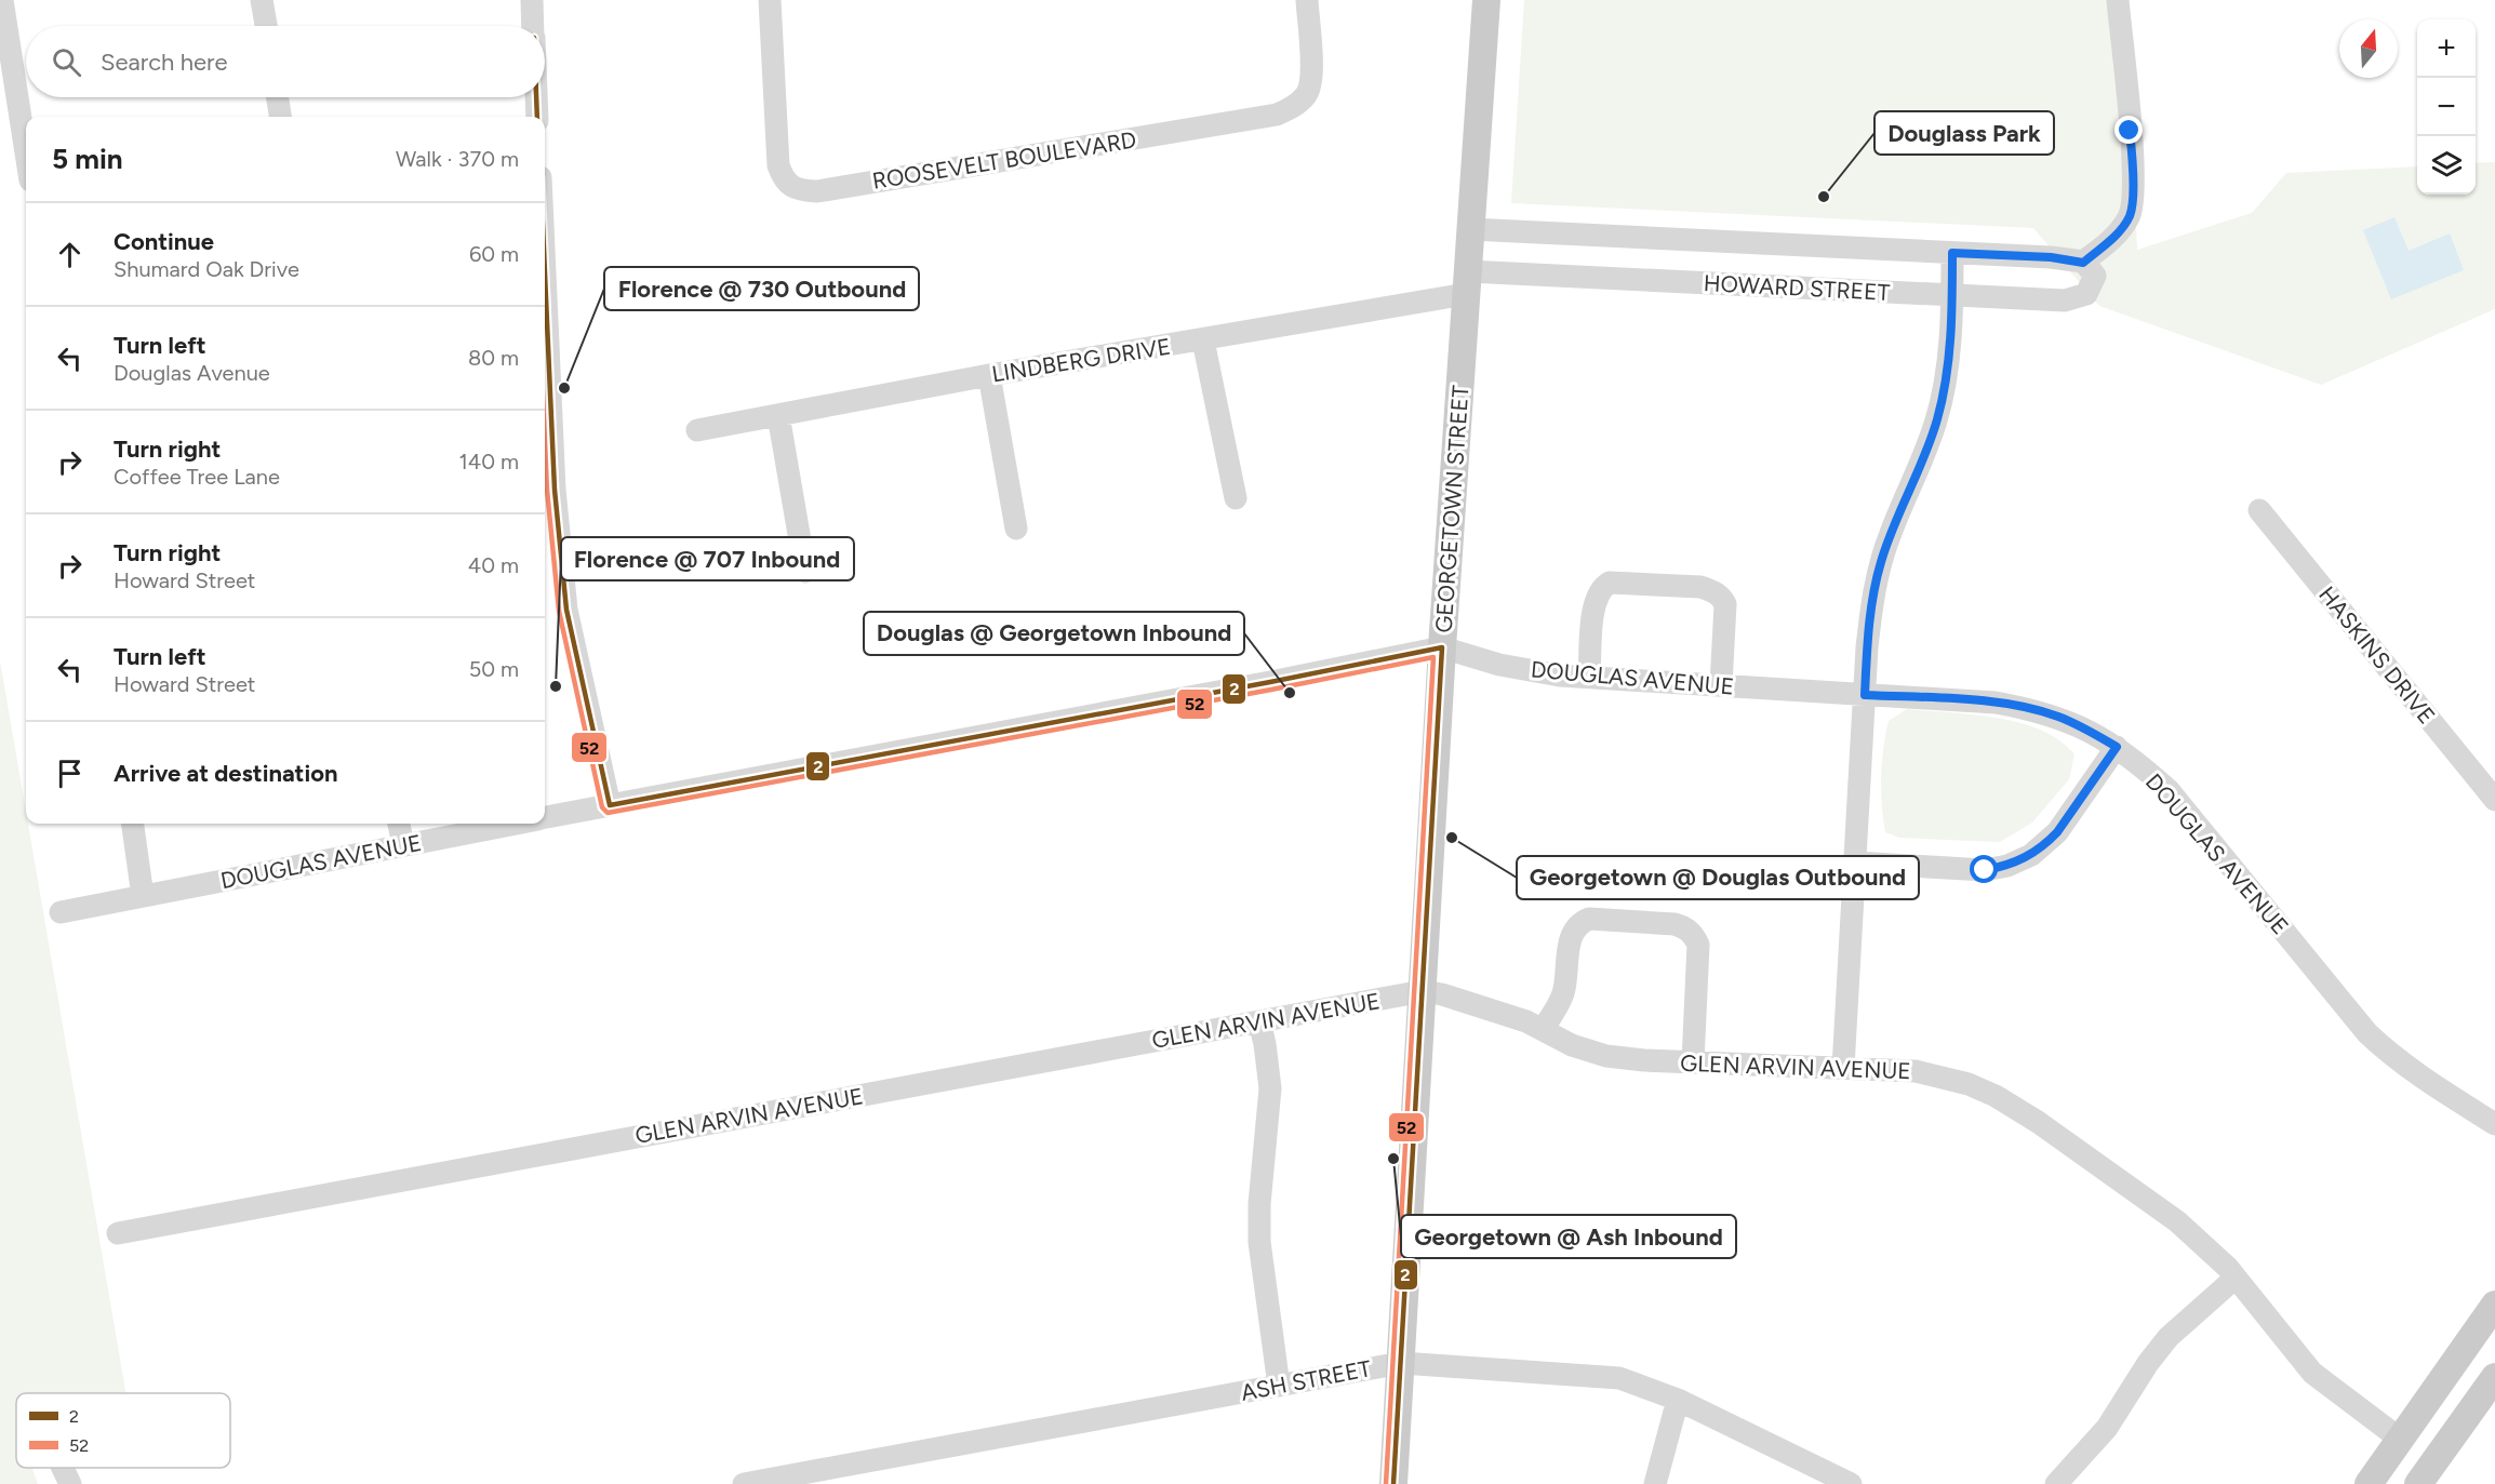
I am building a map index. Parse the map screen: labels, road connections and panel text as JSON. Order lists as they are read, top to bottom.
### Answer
{
  "streets": {
    "main road": ["GEORGETOWN STREET"],
    "street": [
      "ROOSEVELT BOULEVARD",
      "HOWARD STREET",
      "LINDBERG DRIVE",
      "HASKINS DRIVE",
      "DOUGLAS AVENUE",
      "GLEN ARVIN AVENUE",
      "ASH STREET"
    ]
  },
  "crossings": [
    ["HOWARD STREET", "LINDBERG DRIVE"],
    ["HOWARD STREET", "GEORGETOWN STREET"],
    ["LINDBERG DRIVE", "GEORGETOWN STREET"],
    ["GEORGETOWN STREET", "DOUGLAS AVENUE"],
    ["GEORGETOWN STREET", "GLEN ARVIN AVENUE"],
    ["GEORGETOWN STREET", "ASH STREET"]
  ],
  "places": [
    "Douglass Park",
    "Florence @ 730 Outbound",
    "Florence @ 707 Inbound",
    "Douglas @ Georgetown Inbound",
    "Georgetown @ Douglas Outbound",
    "Georgetown @ Ash Inbound"
  ],
  "lines": ["transit line 2", "transit line 52"],
  "legend": ["2", "52"],
  "north": "top",
  "page": {
    "map_buttons": ["+", "−"],
    "search": "Search here",
    "heading": ["5 min", "Walk · 370 m"],
    "list": [
      ["Continue", "Shumard Oak Drive", "60 m"],
      ["Turn left", "Douglas Avenue", "80 m"],
      ["Turn right", "Coffee Tree Lane", "140 m"],
      ["Turn right", "Howard Street", "40 m"],
      ["Turn left", "Howard Street", "50 m"],
      "Arrive at destination"
    ]
  }
}
